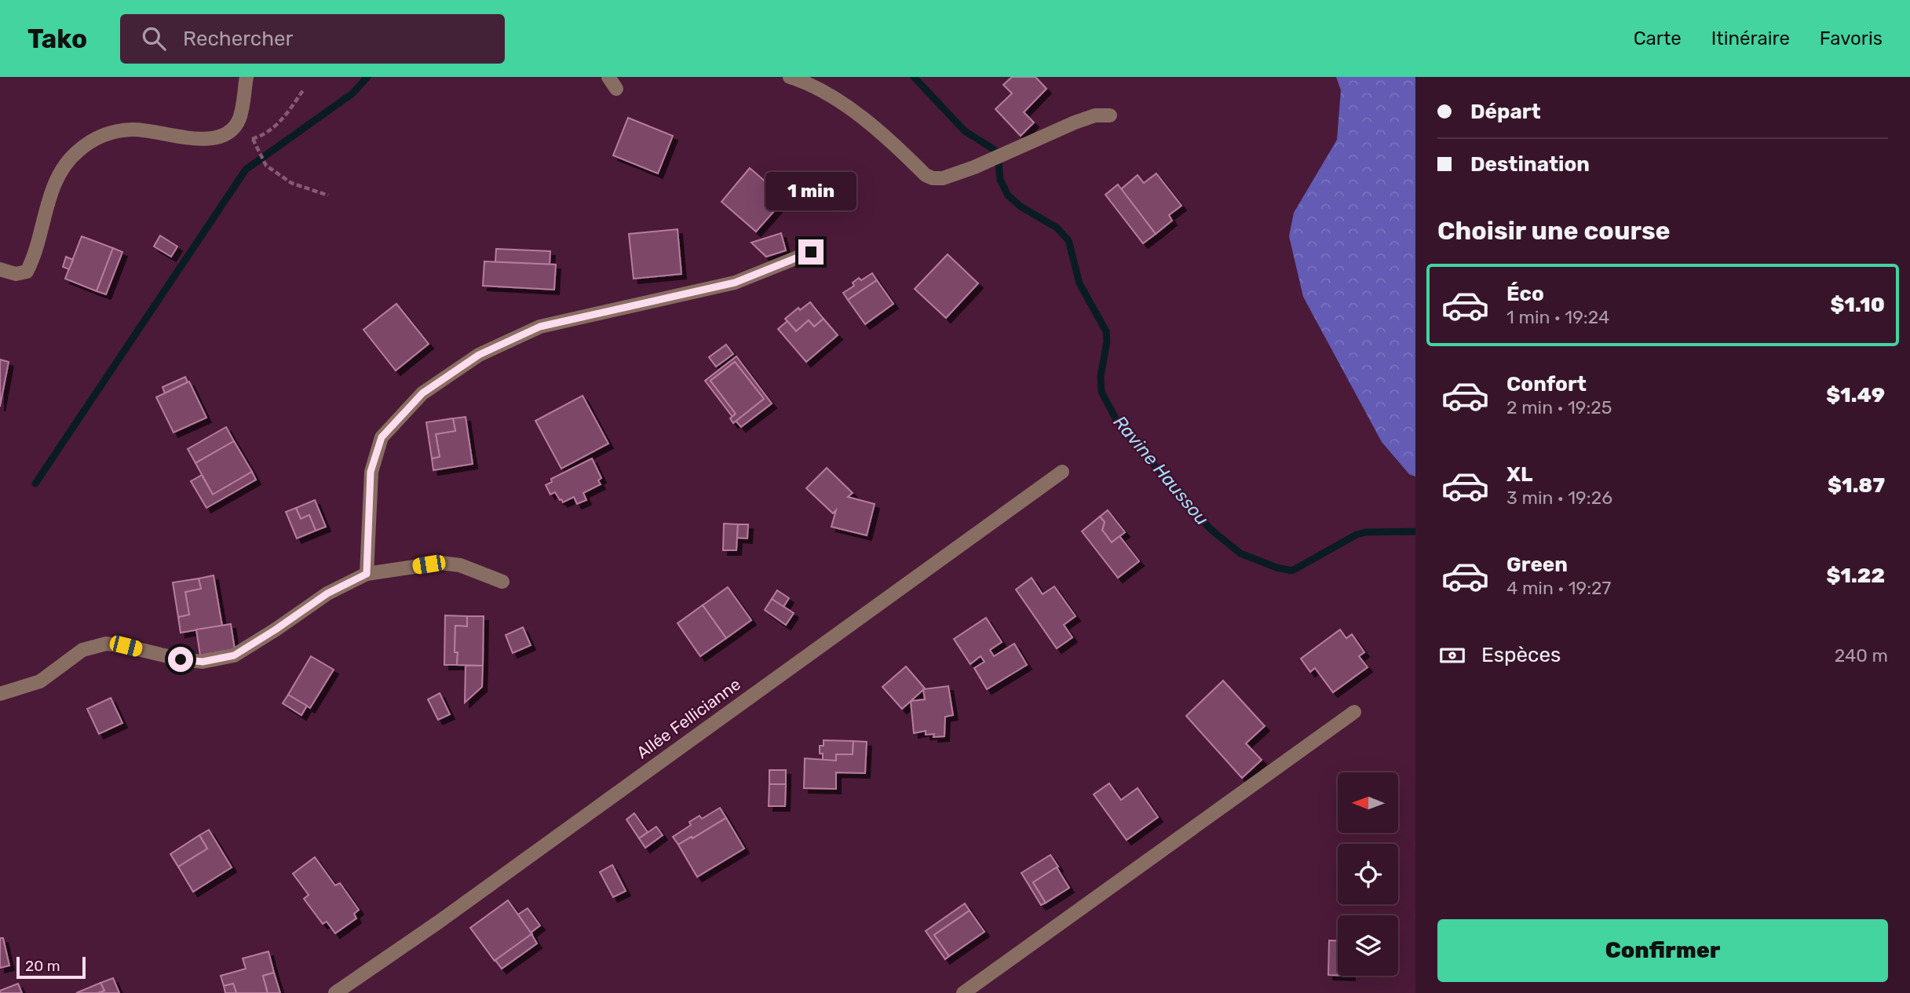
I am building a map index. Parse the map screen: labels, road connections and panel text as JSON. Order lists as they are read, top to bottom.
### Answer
{
  "streets": {
    "street": ["Allée Fellicianne"]
  },
  "water": ["Ravine Haussou"],
  "scale_bar": "20 m",
  "north": "left",
  "page": {
    "header": "Tako",
    "search": "Rechercher",
    "nav": ["Carte", "Itinéraire", "Favoris"],
    "banner": ["Départ", "Destination"],
    "bubble": "1 min",
    "heading": "Choisir une course",
    "list": [
      {
        "name": "Éco",
        "note": "1 min · 19:24",
        "value": "$1.10"
      },
      {
        "name": "Confort",
        "note": "2 min · 19:25",
        "value": "$1.49"
      },
      {
        "name": "XL",
        "note": "3 min · 19:26",
        "value": "$1.87"
      },
      {
        "name": "Green",
        "note": "4 min · 19:27",
        "value": "$1.22"
      }
    ],
    "pay": ["Espèces", "240 m"],
    "buttons": "Confirmer",
    "scale": "20 m"
  }
}
